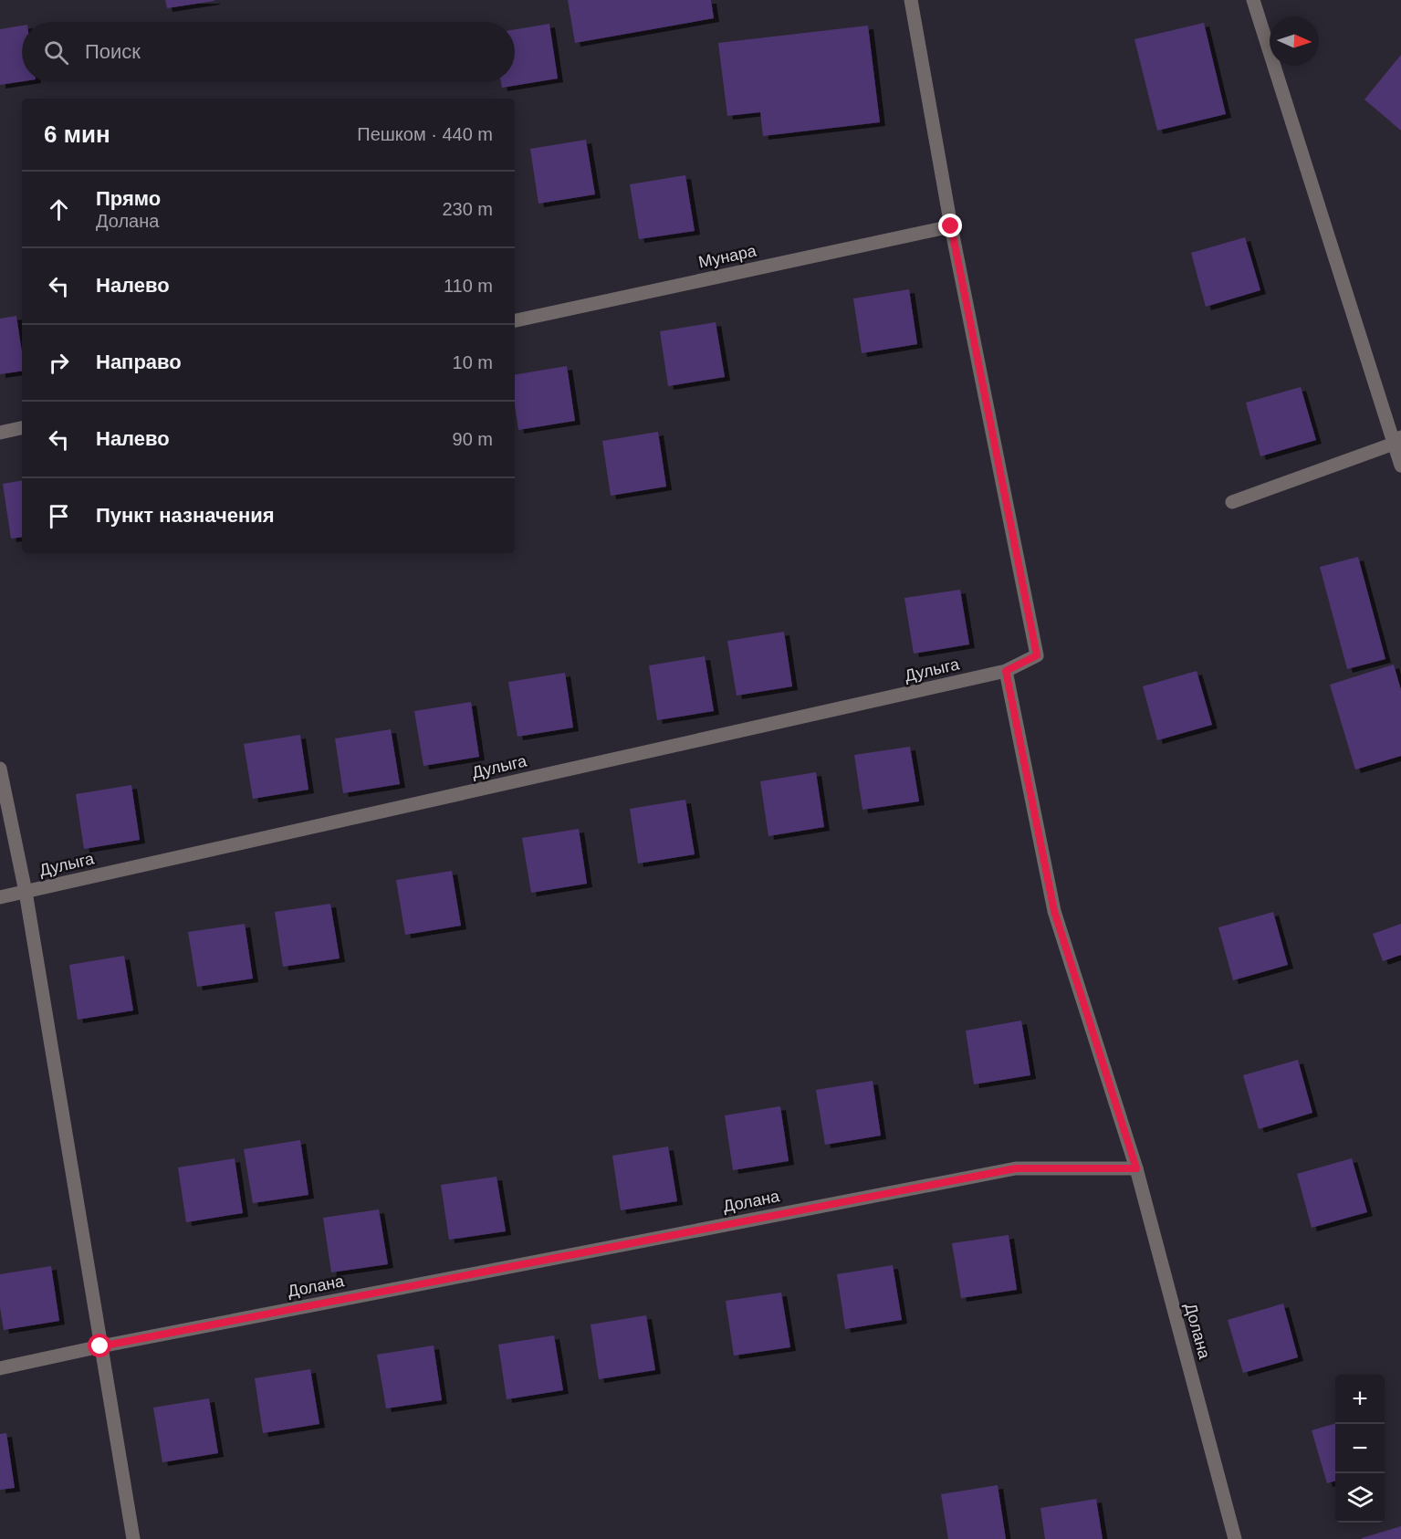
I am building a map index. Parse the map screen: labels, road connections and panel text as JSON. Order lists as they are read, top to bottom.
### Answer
{
  "streets": {
    "street": ["Мунара", "Дулыга", "Долана"]
  },
  "crossings": [
    ["Мунара", "Дулыга"]
  ],
  "north": "right",
  "page": {
    "search": "Поиск",
    "heading": ["6 мин", "Пешком · 440 m"],
    "list": [
      ["Прямо", "Долана", "230 m"],
      ["Налево", "110 m"],
      ["Направо", "10 m"],
      ["Налево", "90 m"],
      "Пункт назначения"
    ],
    "map_buttons": ["+", "−"]
  }
}
